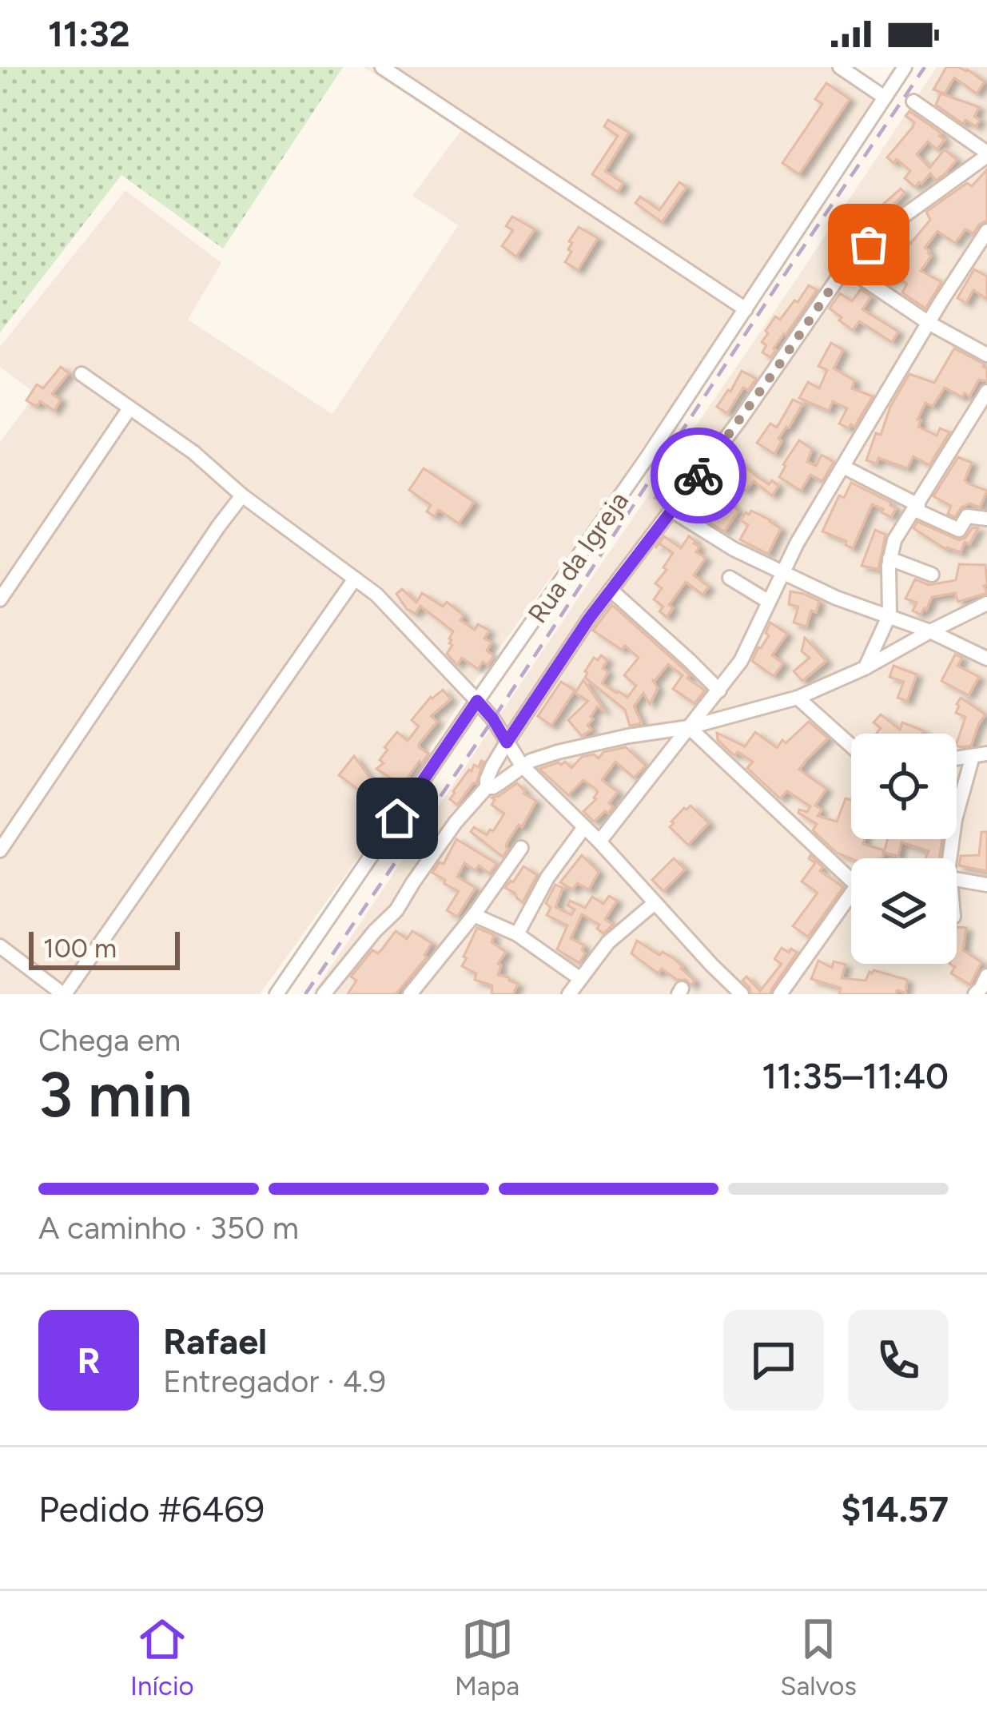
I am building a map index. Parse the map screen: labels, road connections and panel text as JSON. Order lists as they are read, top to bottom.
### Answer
{
  "streets": {
    "street": ["Rua da Igreja"]
  },
  "scale_bar": "100 m",
  "page": {
    "status": "11:32",
    "scale": "100 m",
    "heading": ["3 min", "Chega em", "11:35–11:40"],
    "panel": [
      "Rafael",
      "Entregador · 4.9",
      "Pedido #6469",
      "$14.57"
    ],
    "bar": "A caminho · 350 m",
    "round": "R",
    "tabs": ["Início", "Mapa", "Salvos"]
  }
}
